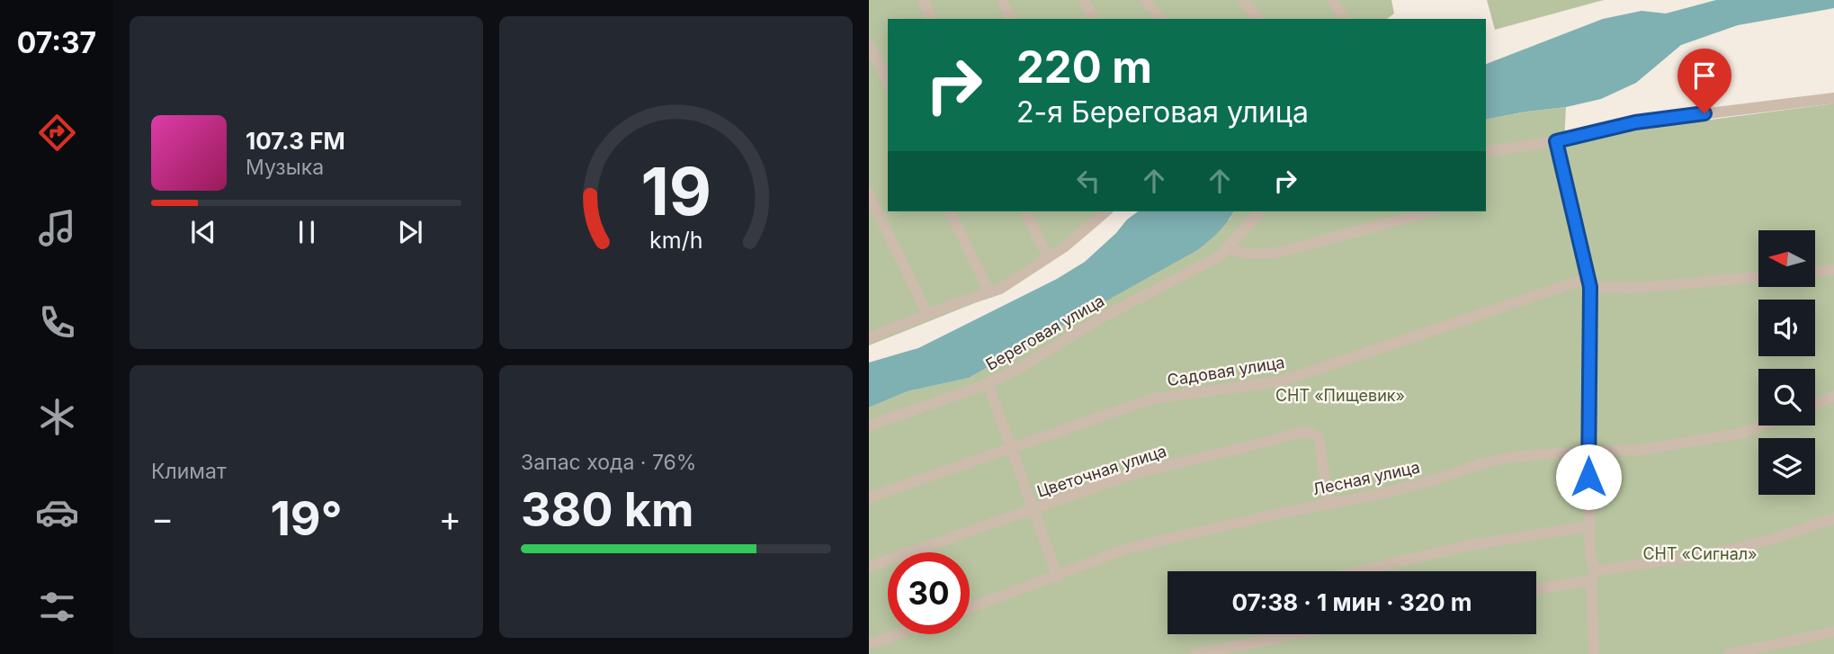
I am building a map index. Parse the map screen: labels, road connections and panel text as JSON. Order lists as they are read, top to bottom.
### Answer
{
  "streets": {
    "street": [
      "Береговая улица",
      "Садовая улица",
      "Цветочная улица",
      "Лесная улица"
    ]
  },
  "crossings": [
    ["Цветочная улица", "Лесная улица"]
  ],
  "parks": ["СНТ «Пищевик»", "СНТ «Сигнал»"],
  "north": "left",
  "page": {
    "tabs": "07:37",
    "turn": ["220 m", "2-я Береговая улица"],
    "song": ["107.3 FM", "Музыка"],
    "tile": [
      "Климат",
      ["Запас хода · 76%", "380 km"]
    ],
    "heat": ["−", "19°", "+"],
    "limit": "30",
    "trip": "07:38 · 1 мин · 320 m",
    "gauge": ["19", "km/h"]
  }
}
